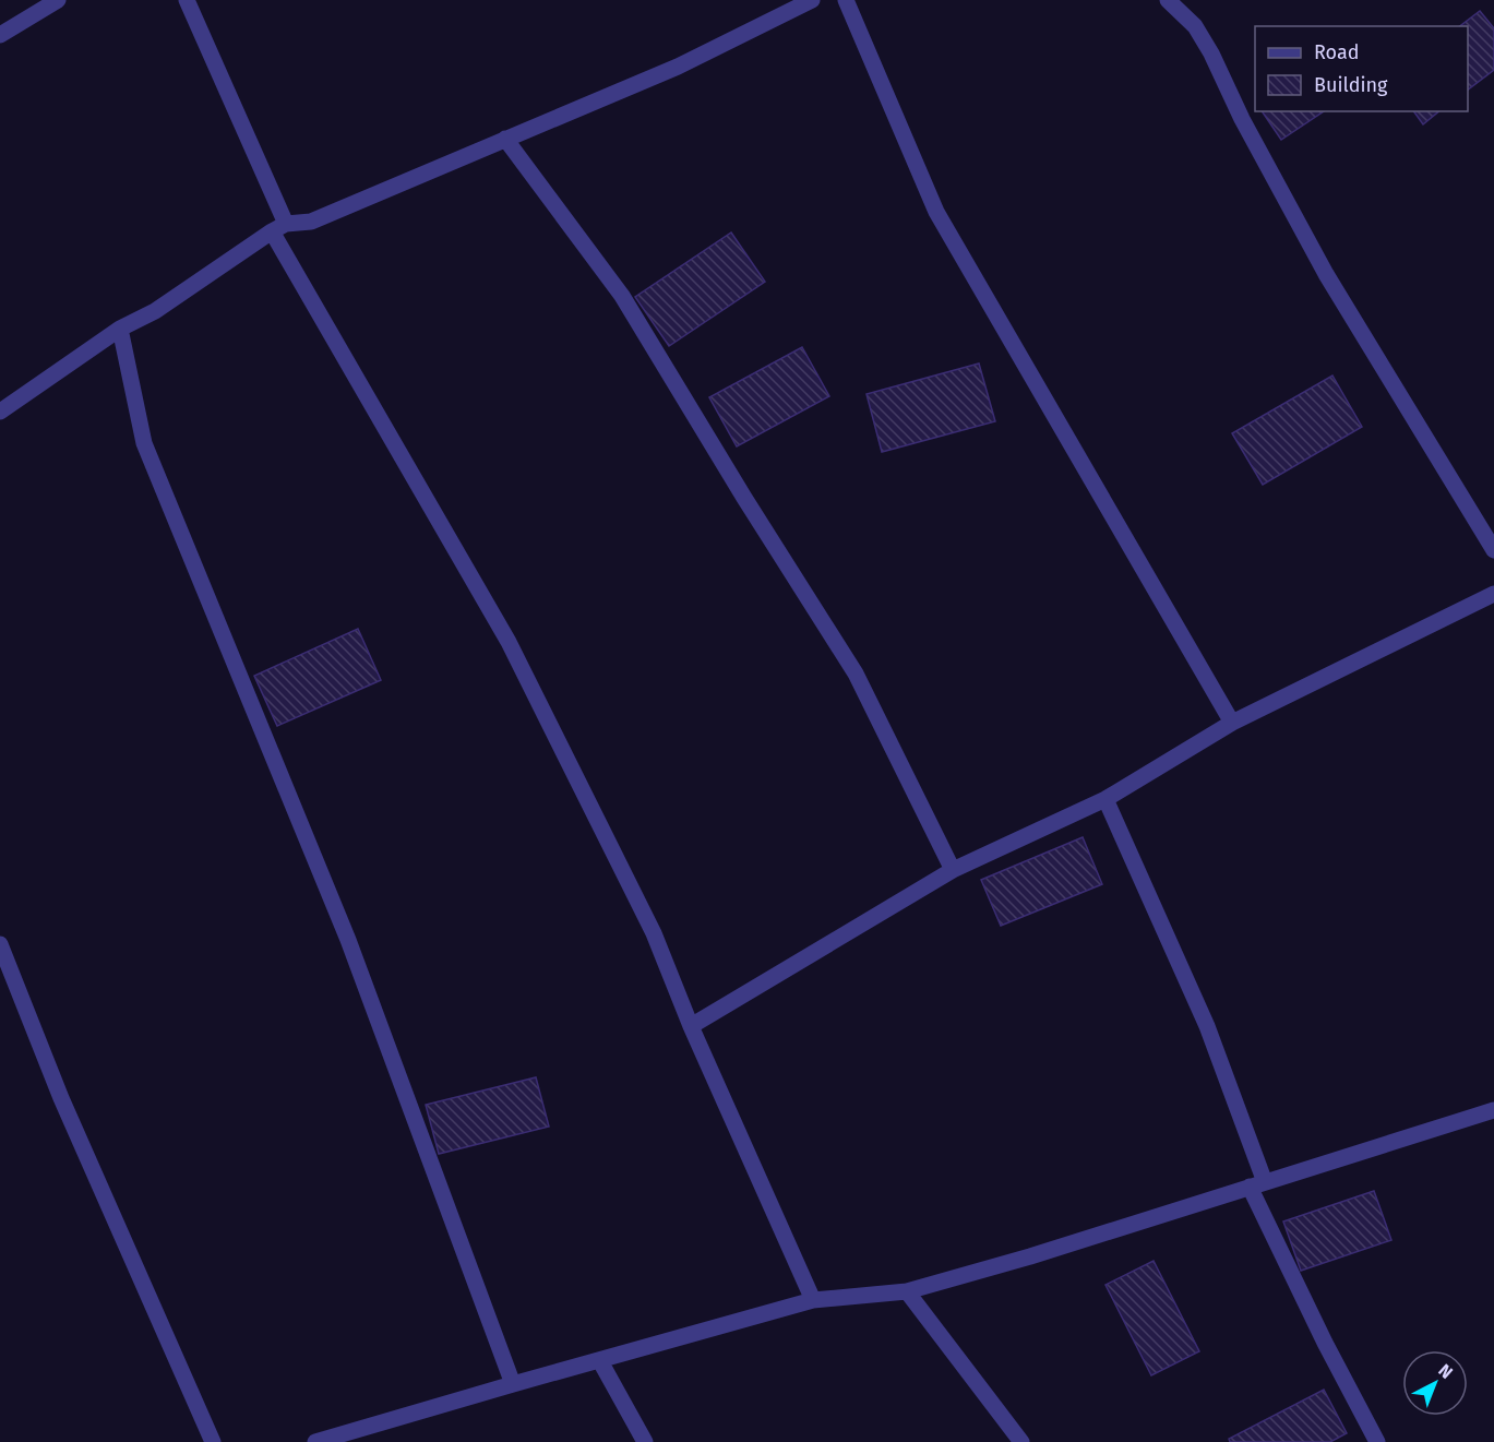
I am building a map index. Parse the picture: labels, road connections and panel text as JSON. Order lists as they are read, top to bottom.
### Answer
{
  "legend": ["Road", "Building"],
  "north": "top right"
}
